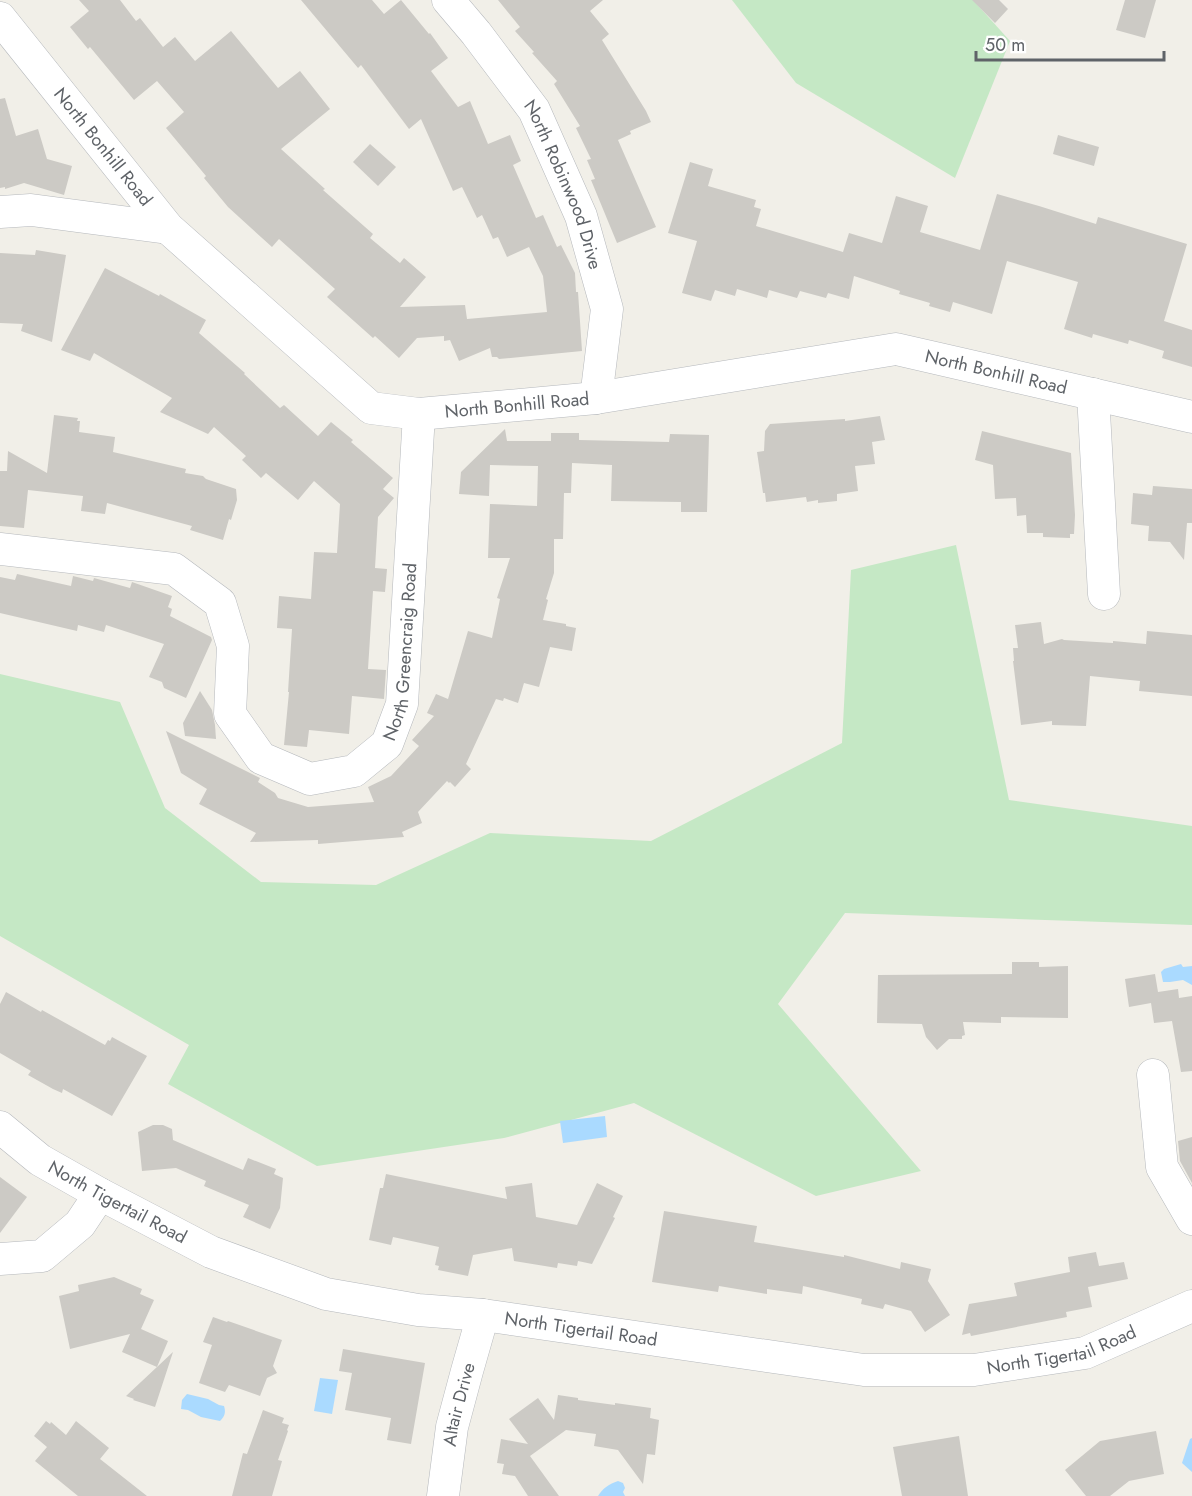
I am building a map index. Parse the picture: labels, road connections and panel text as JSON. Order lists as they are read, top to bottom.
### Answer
{
  "streets": {
    "street": [
      "North Bonhill Road",
      "North Robinwood Drive",
      "North Greencraig Road",
      "North Tigertail Road",
      "Altair Drive"
    ]
  },
  "crossings": [
    ["North Bonhill Road", "North Robinwood Drive"],
    ["North Bonhill Road", "North Greencraig Road"],
    ["North Tigertail Road", "Altair Drive"]
  ],
  "scale_bar": "50 m"
}
